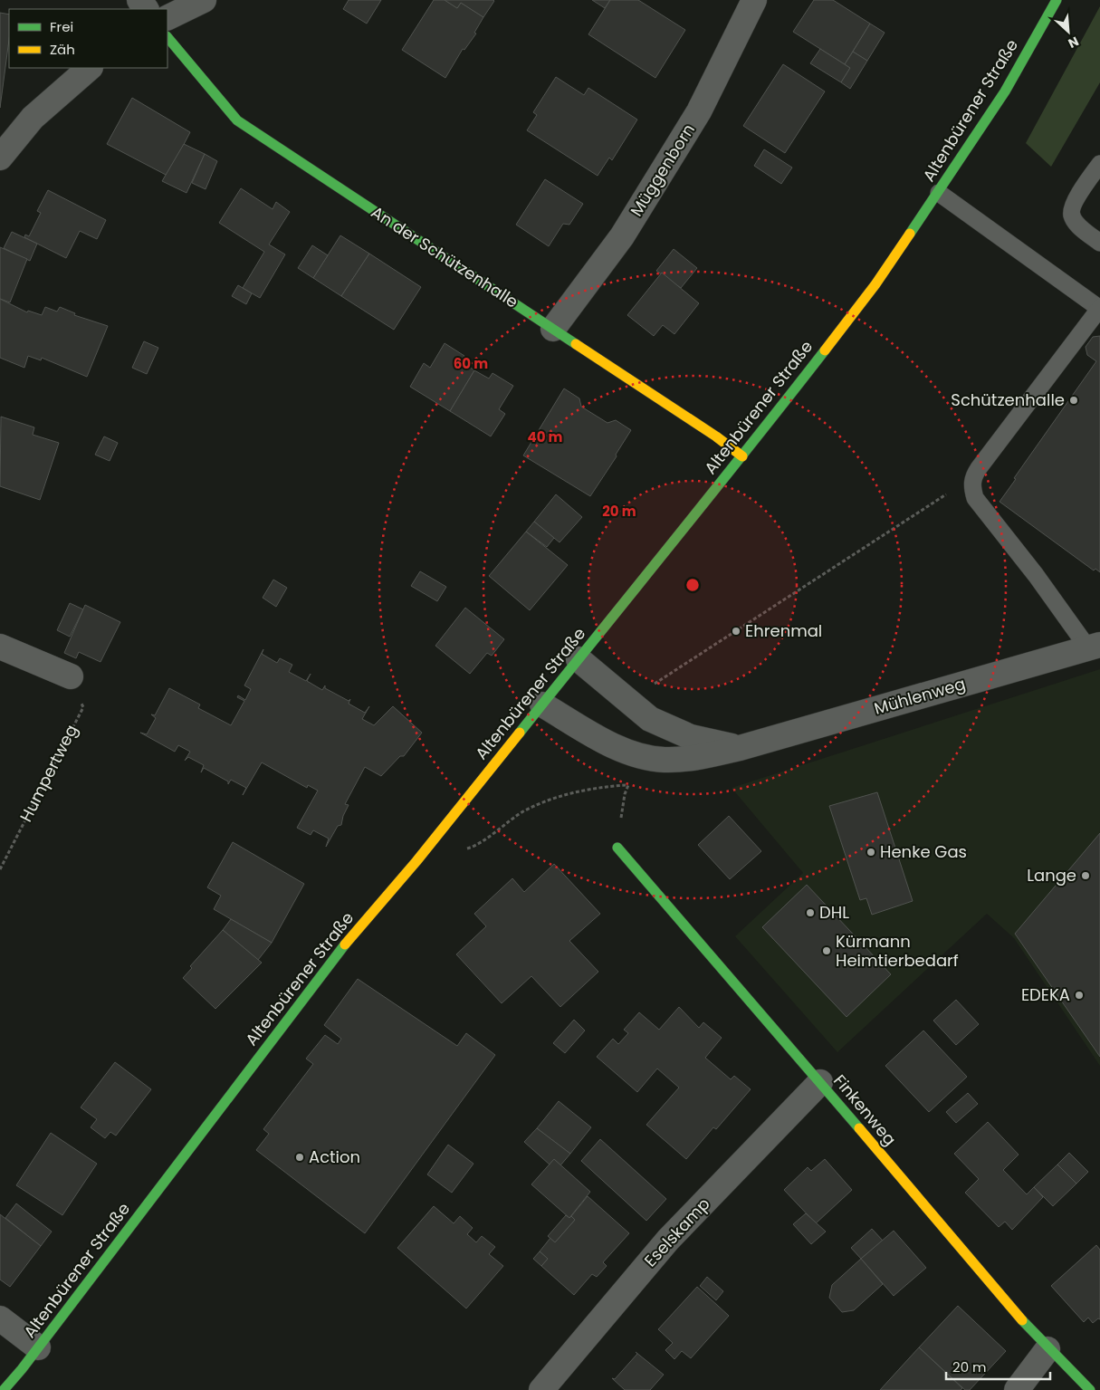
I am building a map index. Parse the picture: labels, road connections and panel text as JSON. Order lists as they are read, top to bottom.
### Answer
{
  "streets": {
    "street": [
      "Altenbürener Straße",
      "Müggenborn",
      "An der Schützenhalle",
      "Mühlenweg",
      "Finkenweg",
      "Eselskamp"
    ],
    "path": ["Humpertweg"]
  },
  "crossings": [
    ["Altenbürener Straße", "An der Schützenhalle"],
    ["Altenbürener Straße", "Mühlenweg"],
    ["Müggenborn", "An der Schützenhalle"],
    ["Finkenweg", "Eselskamp"]
  ],
  "places": [
    "Schützenhalle",
    "Ehrenmal",
    "Henke Gas",
    "Lange",
    "DHL",
    "Kürmann Heimtierbedarf",
    "EDEKA",
    "Action"
  ],
  "legend": ["Frei", "Zäh"],
  "scale_bar": "20 m",
  "north": "bottom right",
  "rings": ["60 m", "40 m", "20 m"]
}
